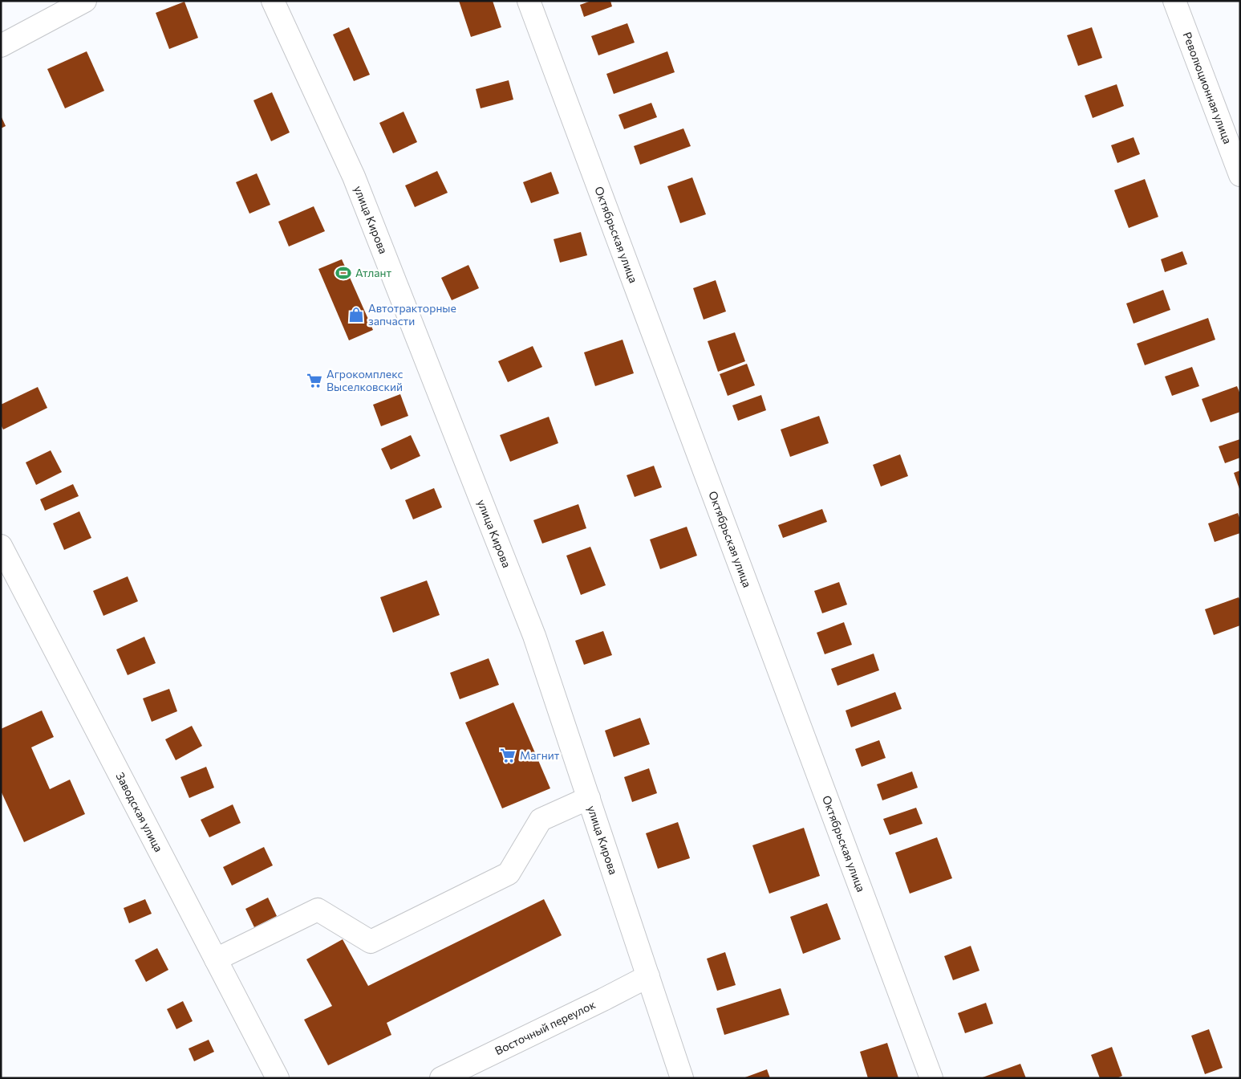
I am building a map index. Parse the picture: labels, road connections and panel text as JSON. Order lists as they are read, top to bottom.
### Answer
{
  "streets": {
    "street": [
      "Революционная улица",
      "улица Кирова",
      "Октябрьская улица",
      "Заводская улица",
      "Восточный переулок"
    ]
  },
  "crossings": [
    ["улица Кирова", "Восточный переулок"]
  ],
  "places": {
    "sports": ["Атлант"],
    "shop": ["Автотракторные запчасти"],
    "supermarket": ["Агрокомплекс Выселковский", "Магнит"]
  }
}
